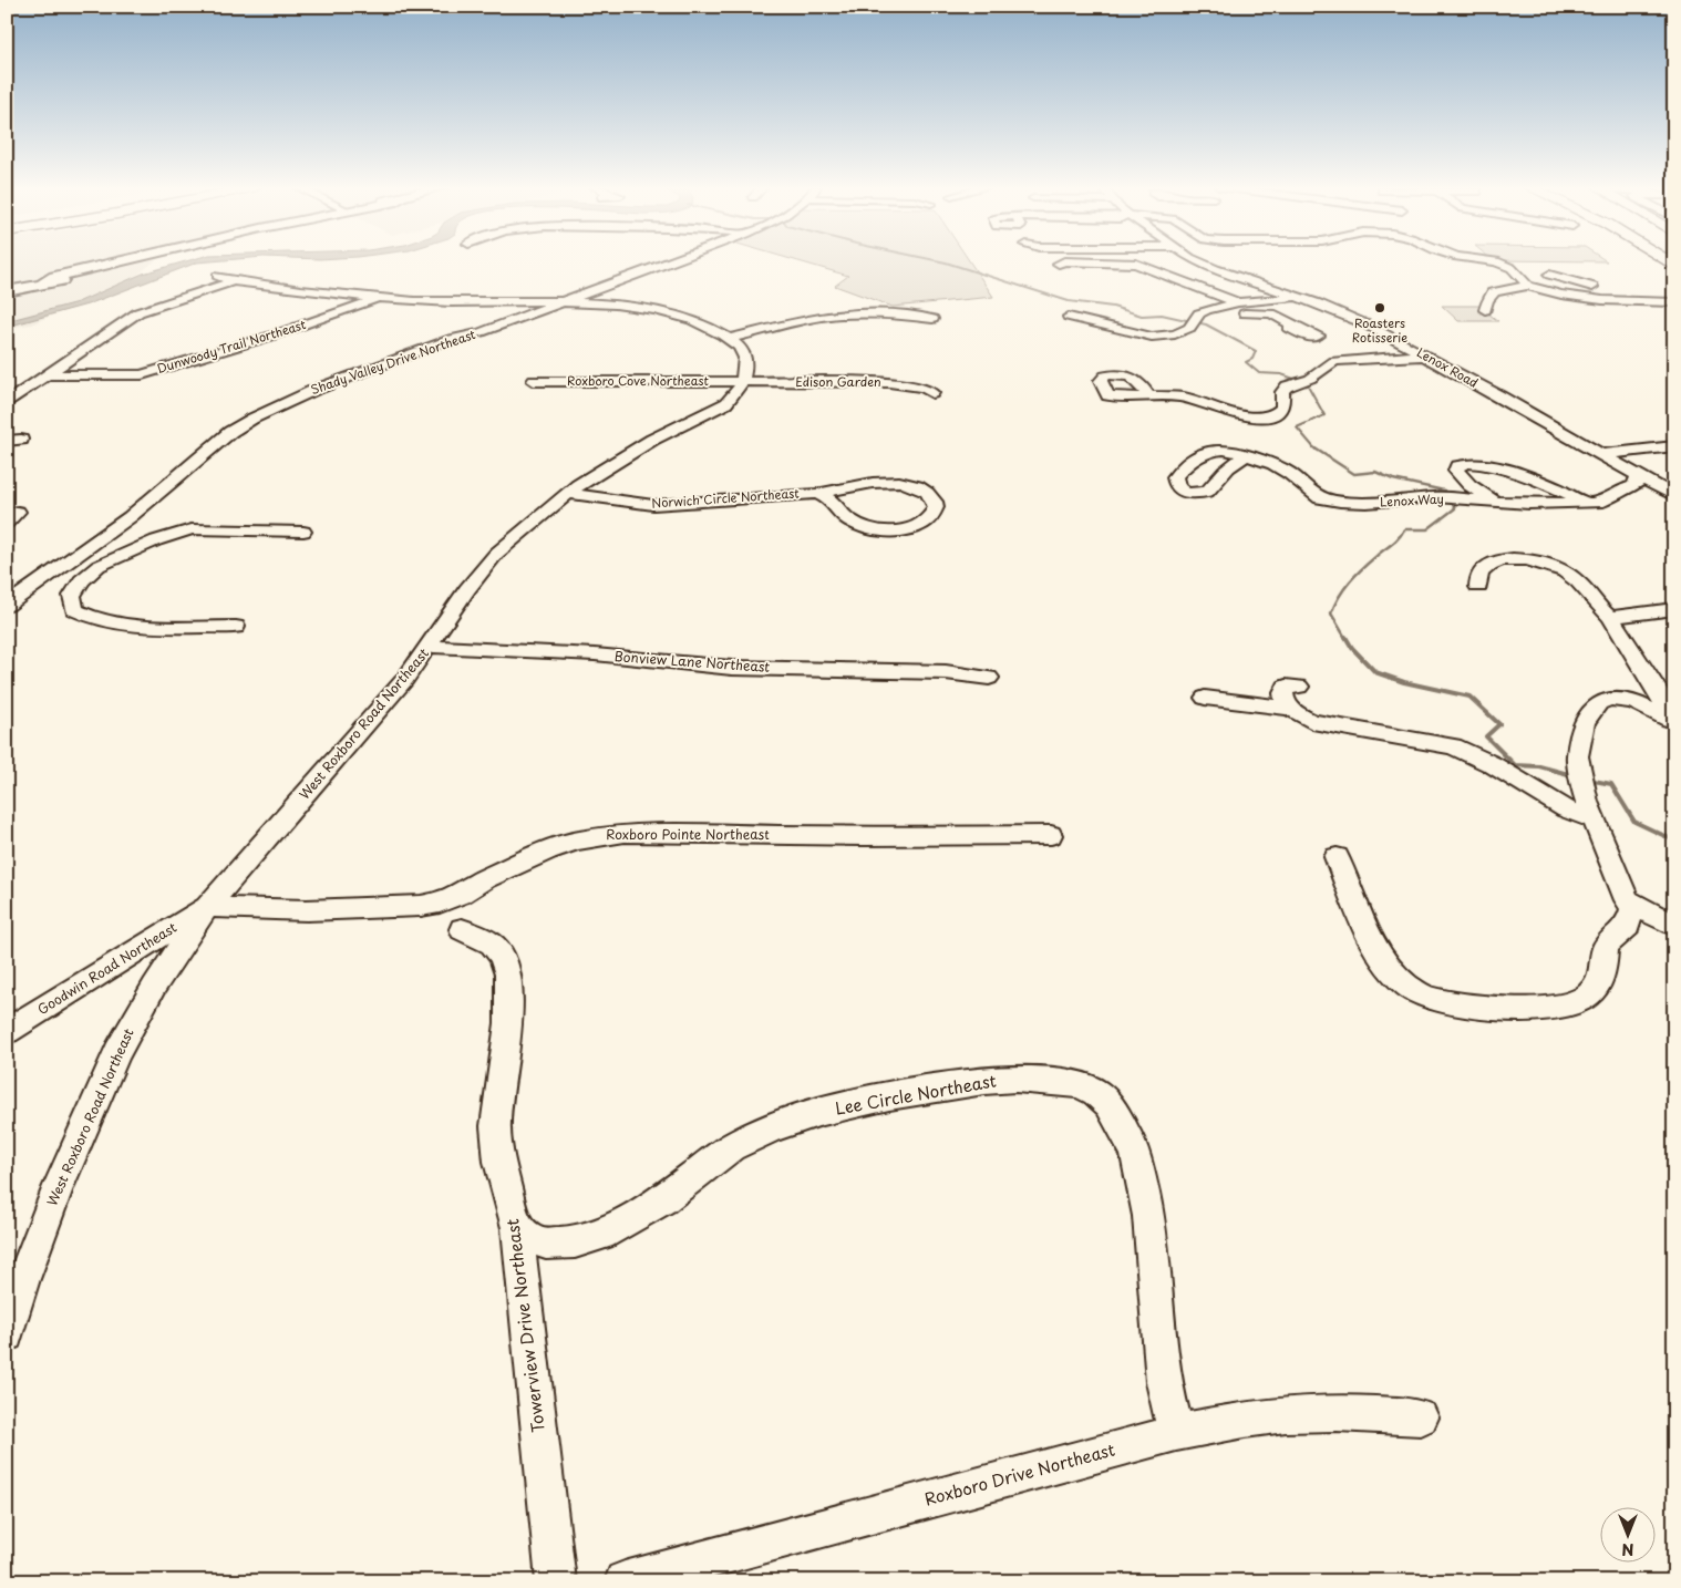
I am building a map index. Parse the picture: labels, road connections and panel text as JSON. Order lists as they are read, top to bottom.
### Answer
{
  "streets": {
    "street": [
      "Dunwoody Trail Northeast",
      "Shady Valley Drive Northeast",
      "Lenox Road",
      "Roxboro Cove Northeast",
      "Edison Garden",
      "Norwich Circle Northeast",
      "Lenox Way",
      "Bonview Lane Northeast",
      "West Roxboro Road Northeast",
      "Roxboro Pointe Northeast",
      "Goodwin Road Northeast",
      "Lee Circle Northeast",
      "Towerview Drive Northeast",
      "Roxboro Drive Northeast"
    ]
  },
  "crossings": [
    ["Lenox Road", "Lenox Way"],
    ["Roxboro Cove Northeast", "Edison Garden"],
    ["Roxboro Cove Northeast", "West Roxboro Road Northeast"],
    ["Edison Garden", "West Roxboro Road Northeast"],
    ["Norwich Circle Northeast", "West Roxboro Road Northeast"],
    ["Bonview Lane Northeast", "West Roxboro Road Northeast"],
    ["West Roxboro Road Northeast", "Roxboro Pointe Northeast"],
    ["West Roxboro Road Northeast", "Goodwin Road Northeast"],
    ["Roxboro Pointe Northeast", "Goodwin Road Northeast"],
    ["Lee Circle Northeast", "Towerview Drive Northeast"],
    ["Lee Circle Northeast", "Roxboro Drive Northeast"]
  ],
  "places": ["Roasters Rotisserie"],
  "north": "bottom"
}
